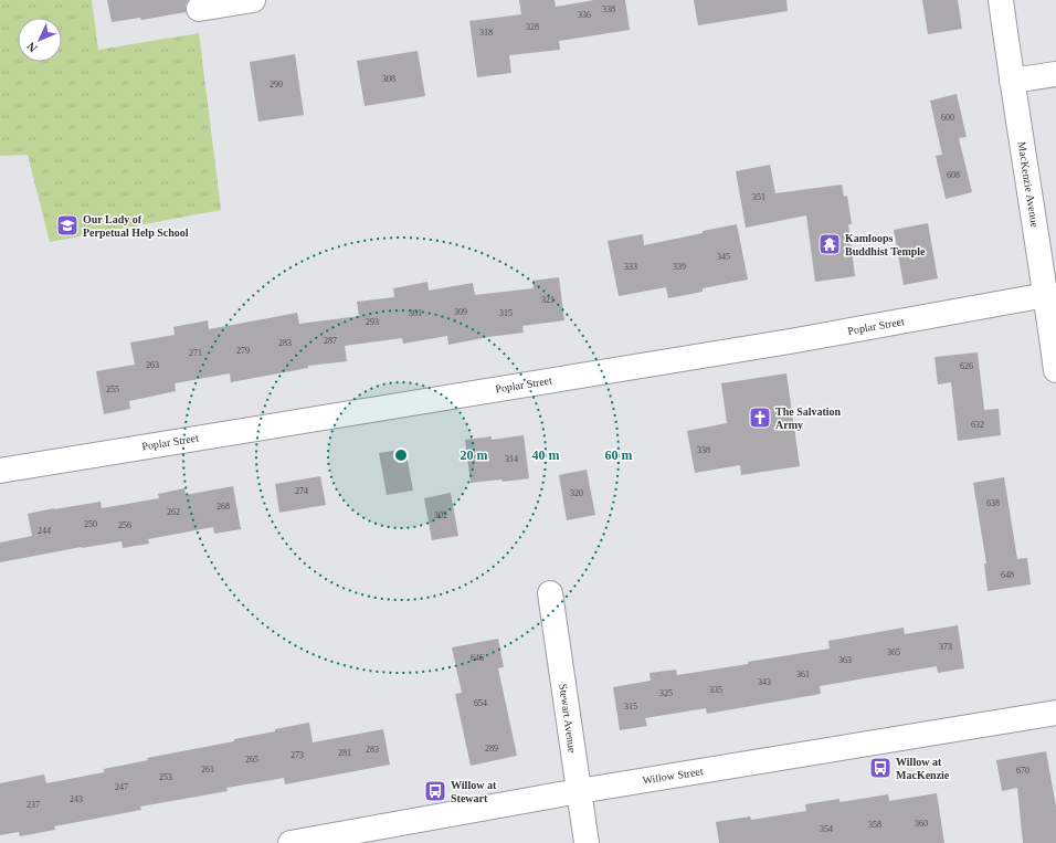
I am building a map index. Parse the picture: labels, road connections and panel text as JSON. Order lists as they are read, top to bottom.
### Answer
{
  "streets": {
    "street": [
      "MacKenzie Avenue",
      "Poplar Street",
      "Stewart Avenue",
      "Willow Street"
    ]
  },
  "crossings": [
    ["MacKenzie Avenue", "Poplar Street"],
    ["Stewart Avenue", "Willow Street"]
  ],
  "places": {
    "school or university": ["Our Lady of Perpetual Help School"],
    "temple": ["Kamloops Buddhist Temple"],
    "church": ["The Salvation Army"],
    "bus stop": ["Willow at MacKenzie", "Willow at Stewart"]
  },
  "house_numbers": [
    "338",
    "336",
    "328",
    "318",
    "308",
    "290",
    "600",
    "608",
    "351",
    "345",
    "333",
    "339",
    "321",
    "309",
    "301",
    "315",
    "293",
    "287",
    "283",
    "279",
    "271",
    "263",
    "626",
    "255",
    "632",
    "338",
    "314",
    "274",
    "320",
    "638",
    "268",
    "262",
    "302",
    "250",
    "256",
    "244",
    "648",
    "373",
    "365",
    "646",
    "363",
    "361",
    "343",
    "335",
    "325",
    "654",
    "315",
    "289",
    "283",
    "281",
    "273",
    "265",
    "261",
    "670",
    "253",
    "247",
    "243",
    "237",
    "360",
    "358",
    "354"
  ],
  "north": "bottom left",
  "rings": ["20 m", "40 m", "60 m"]
}
